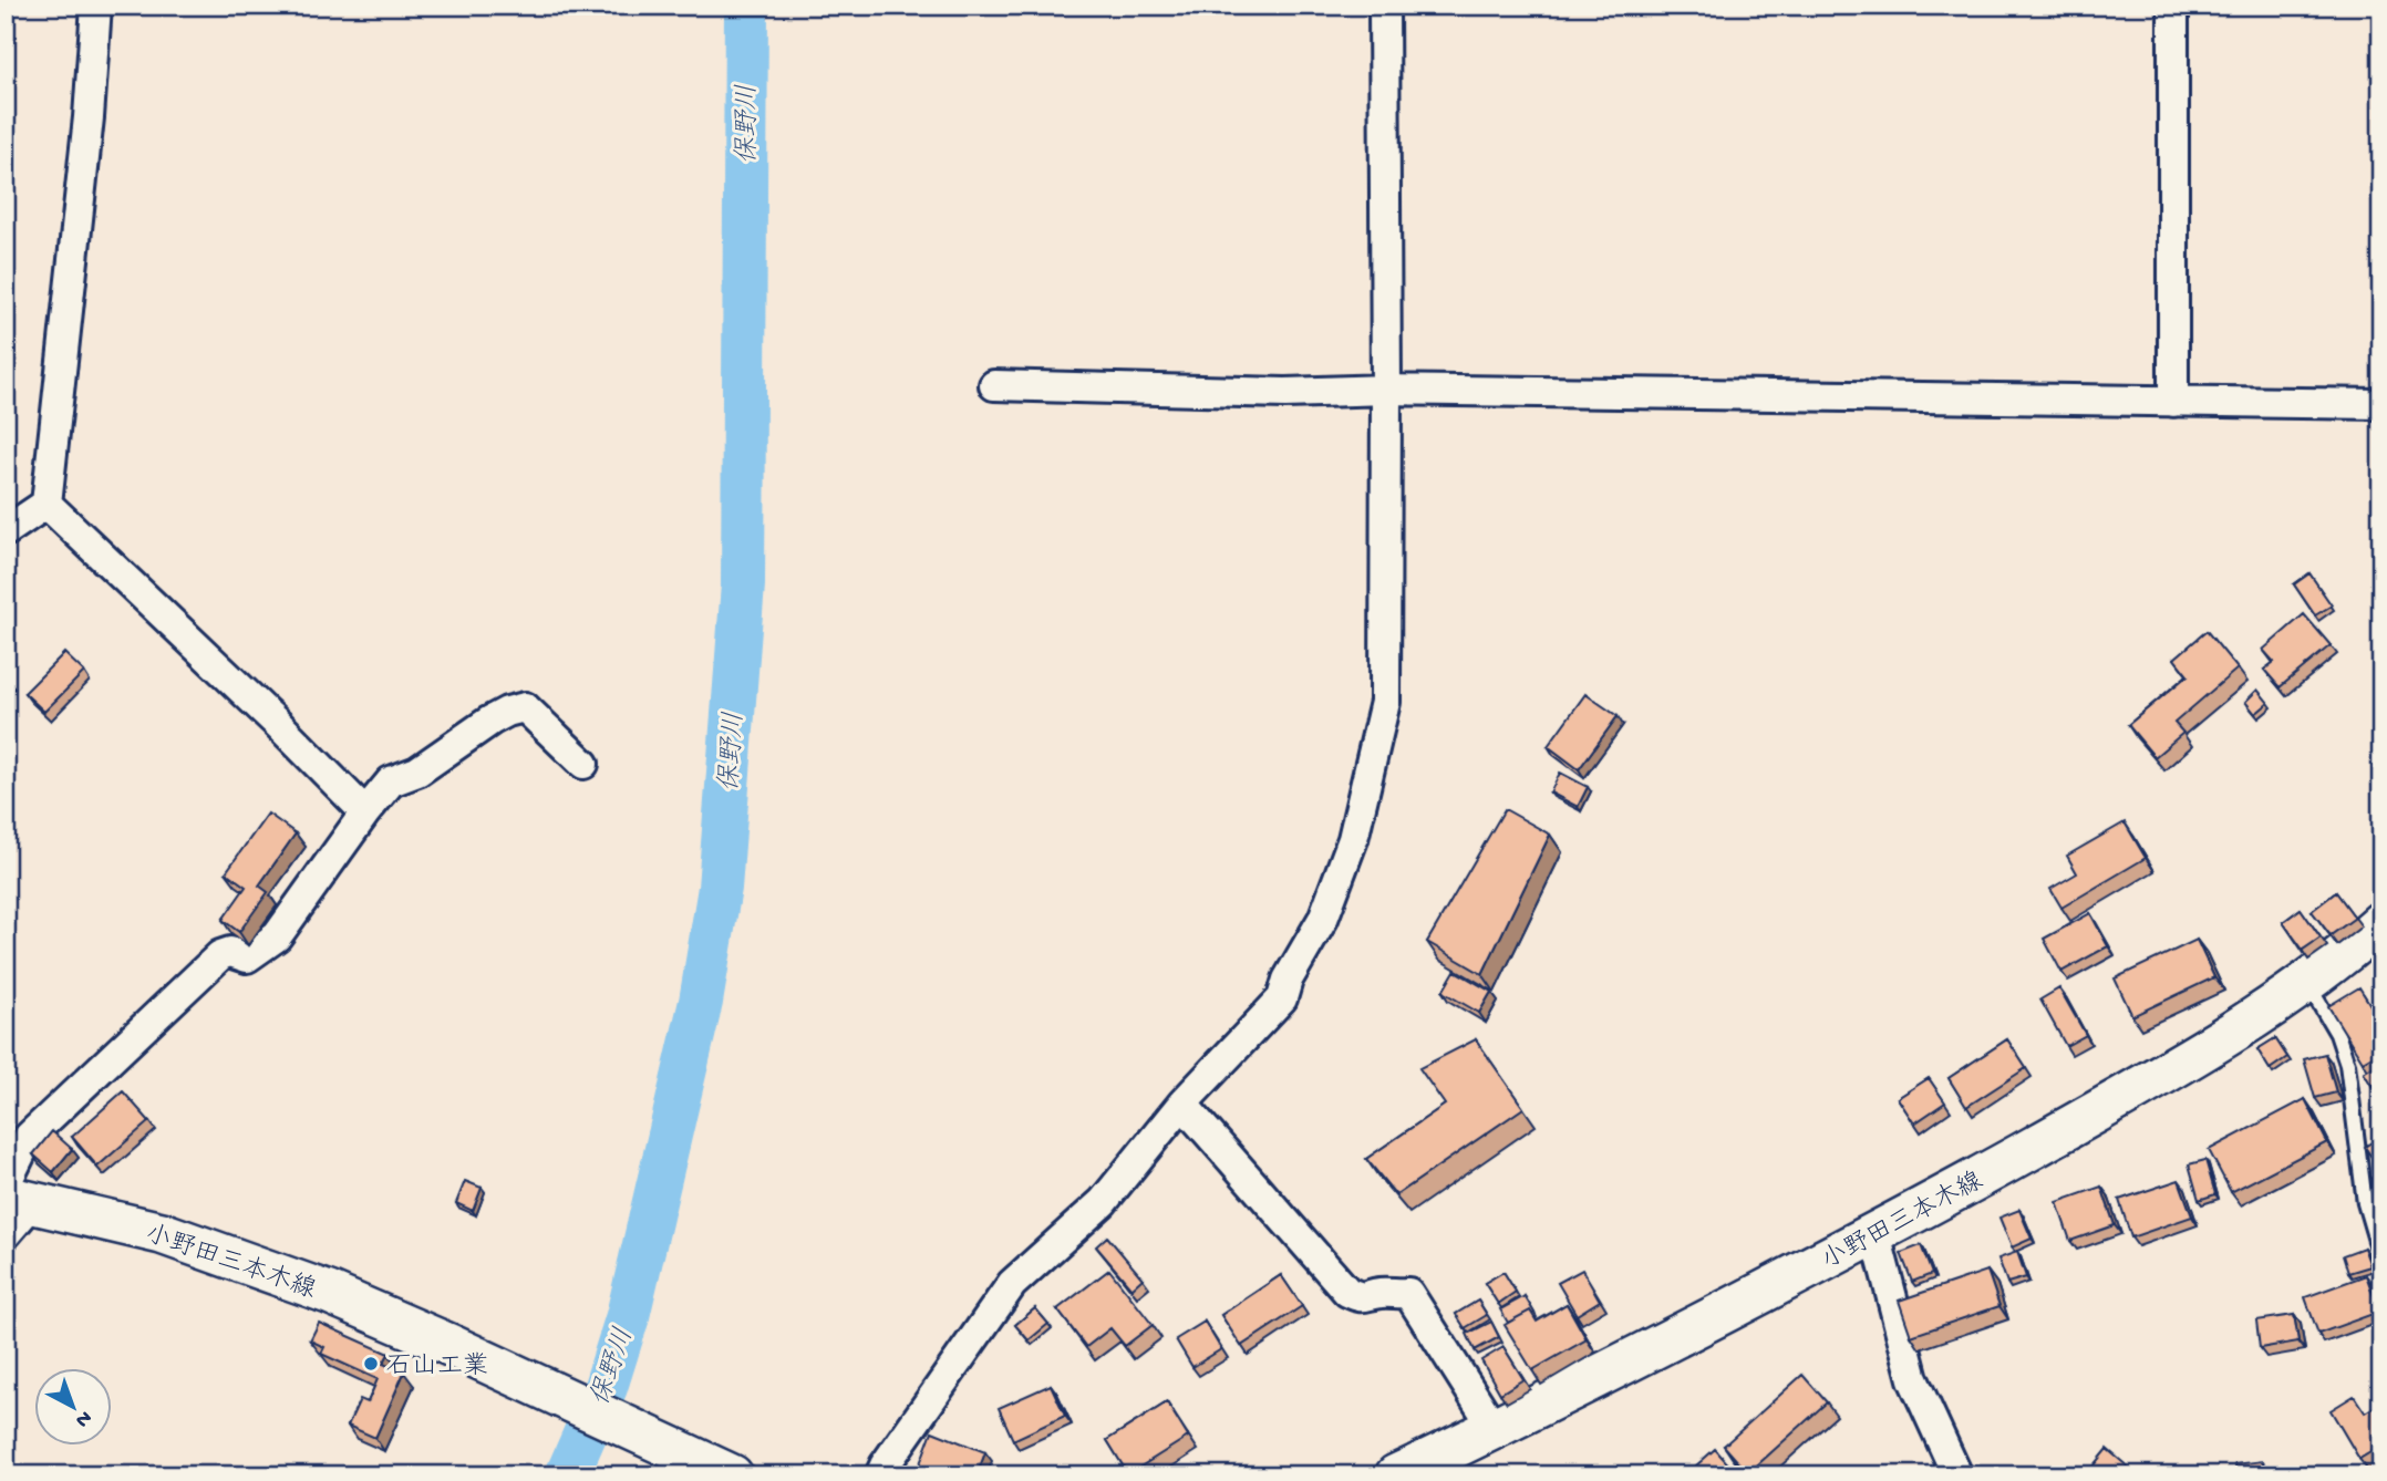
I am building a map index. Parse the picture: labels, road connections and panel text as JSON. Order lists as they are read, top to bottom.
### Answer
{
  "streets": {
    "main road": ["小野田三本木線"]
  },
  "water": ["保野川"],
  "places": ["石山工業"],
  "north": "bottom right"
}
